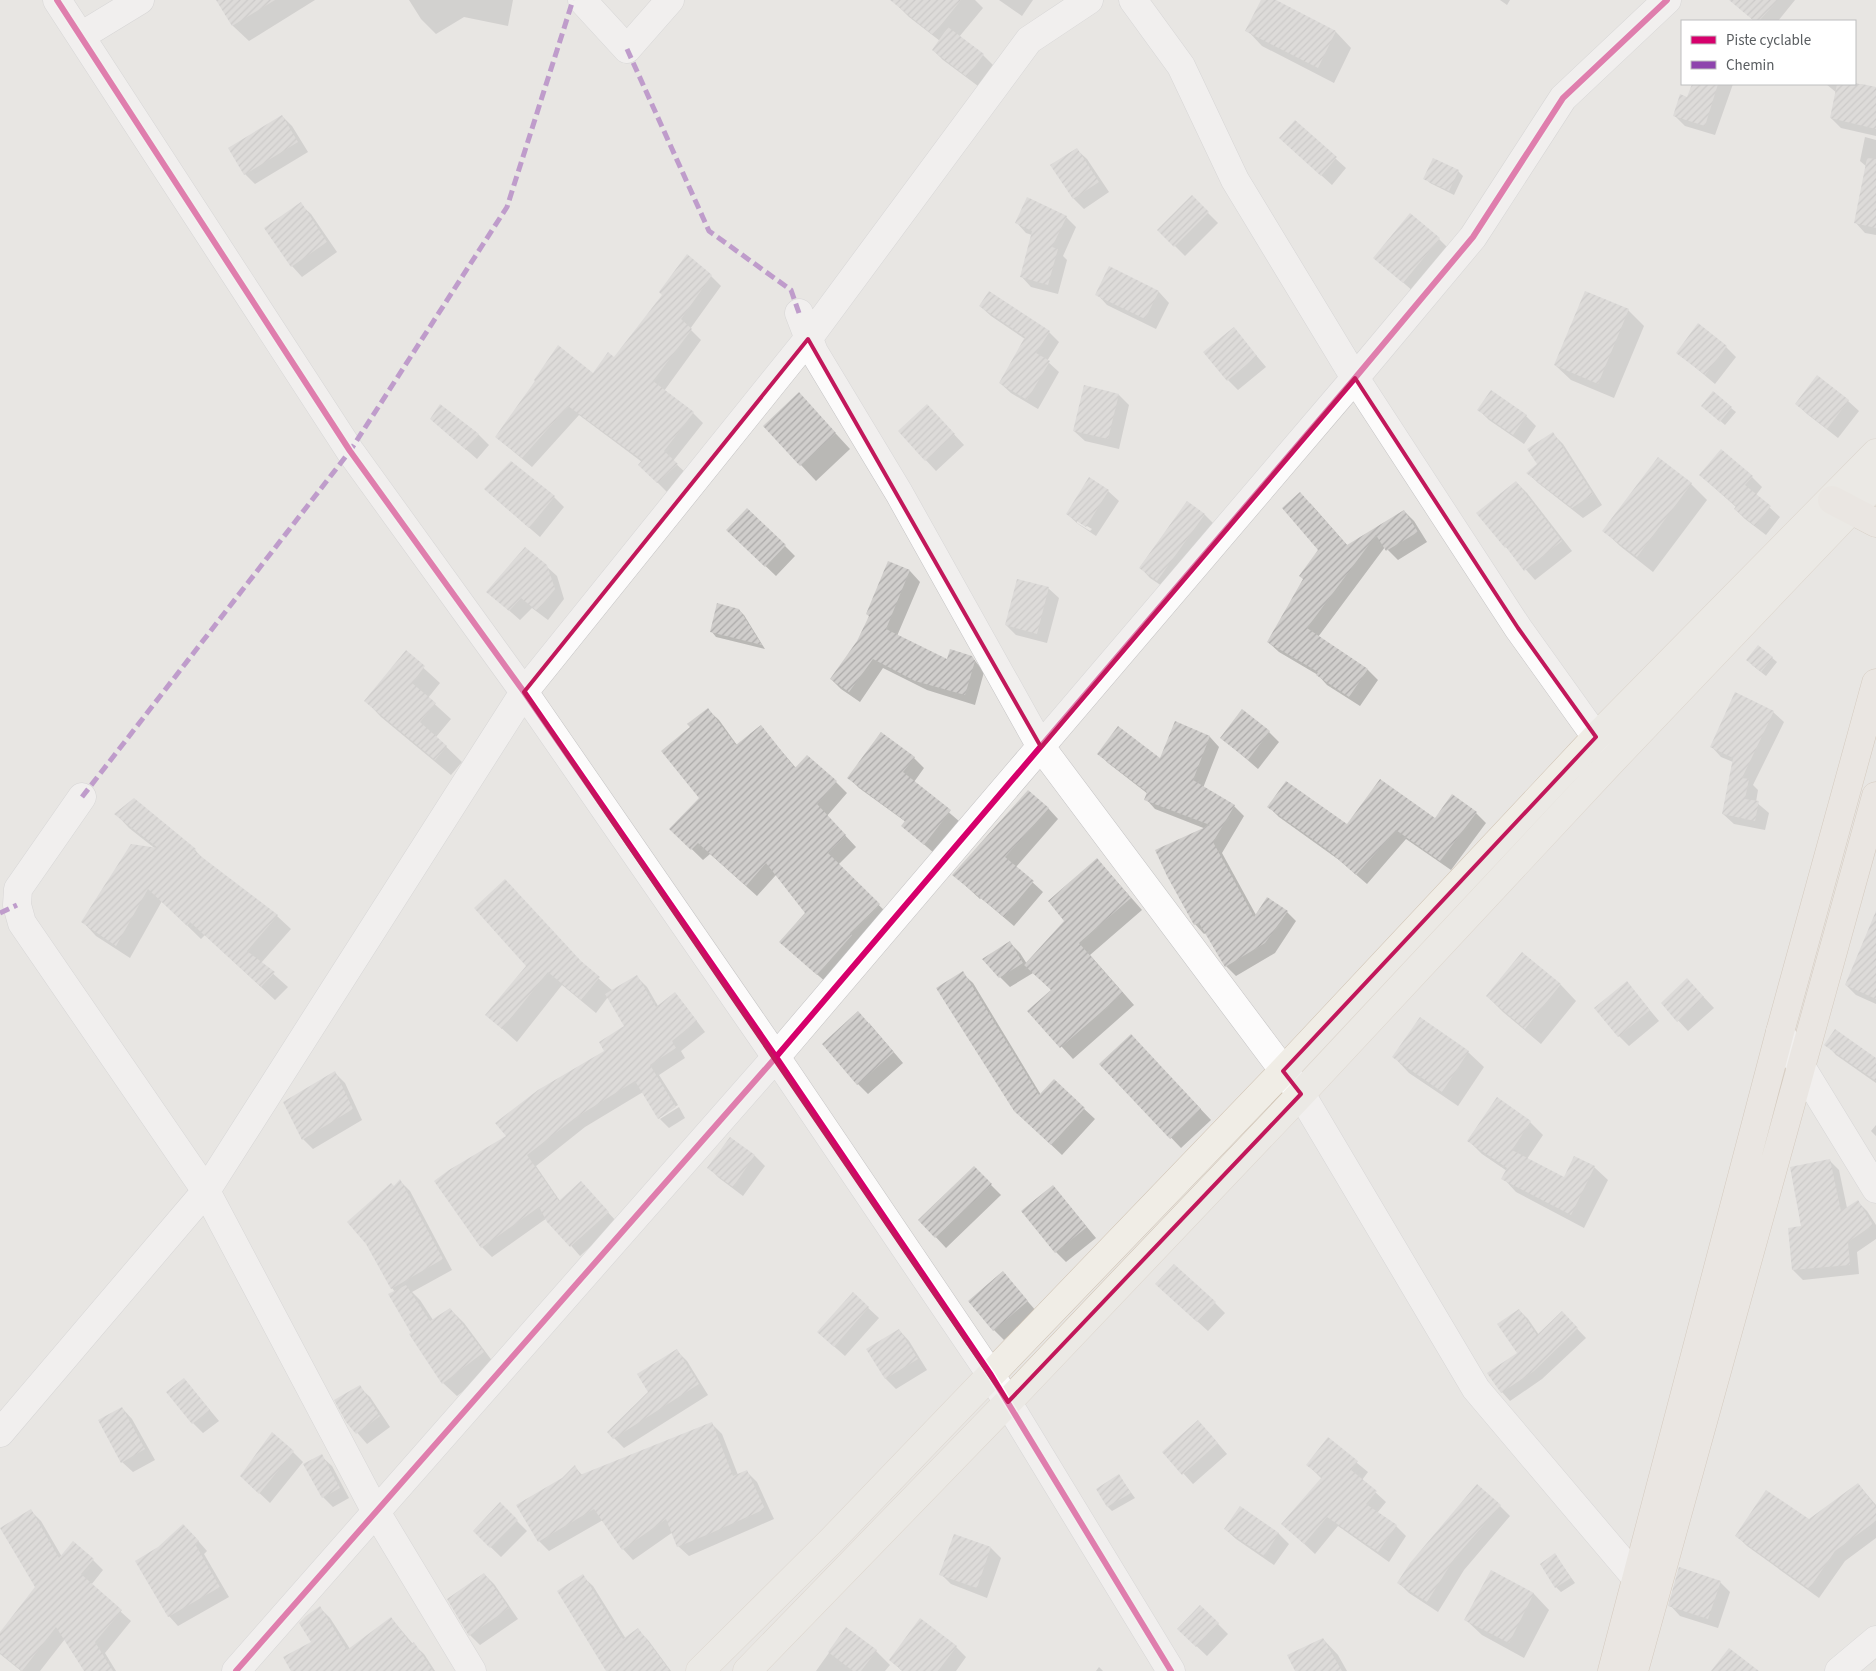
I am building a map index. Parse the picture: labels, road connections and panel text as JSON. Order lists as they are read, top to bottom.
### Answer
{
  "legend": ["Piste cyclable", "Chemin"]
}
